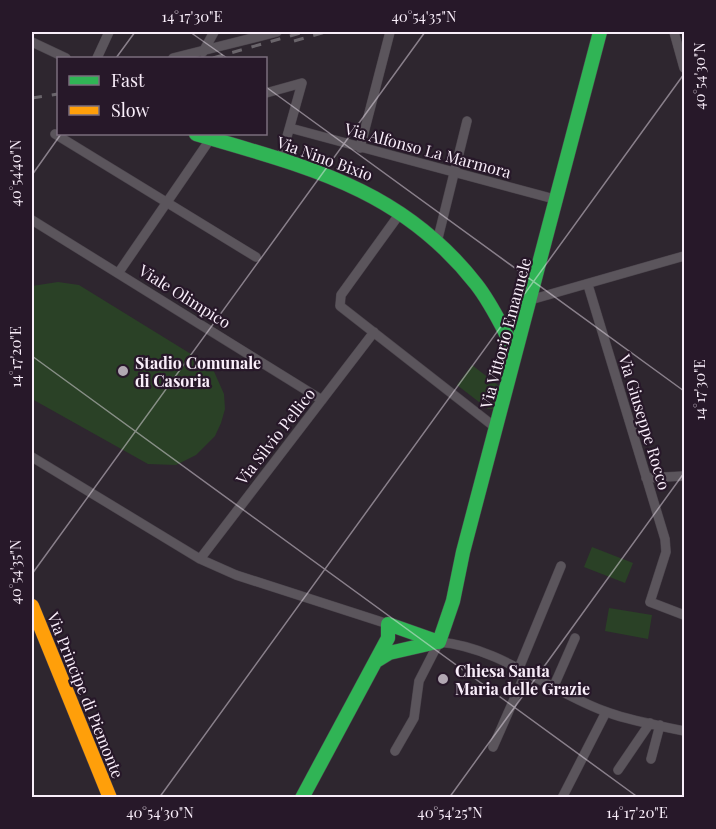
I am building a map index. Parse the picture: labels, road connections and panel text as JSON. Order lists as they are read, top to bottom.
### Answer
{
  "streets": {
    "street": [
      "Via Alfonso La Marmora",
      "Via Nino Bixio",
      "Viale Olimpico",
      "Via Vittorio Emanuele",
      "Via Giuseppe Rocco",
      "Via Silvio Pellico",
      "Via Principe di Piemonte"
    ]
  },
  "crossings": [
    ["Via Alfonso La Marmora", "Via Vittorio Emanuele"],
    ["Via Nino Bixio", "Via Vittorio Emanuele"],
    ["Viale Olimpico", "Via Silvio Pellico"]
  ],
  "places": ["Stadio Comunale di Casoria", "Chiesa Santa Maria delle Grazie"],
  "legend": ["Fast", "Slow"],
  "coordinates": [
    "14°17'30\"E",
    "40°54'35\"N",
    "40°54'30\"N",
    "40°54'40\"N",
    "14°17'20\"E",
    "40°54'25\"N"
  ]
}
